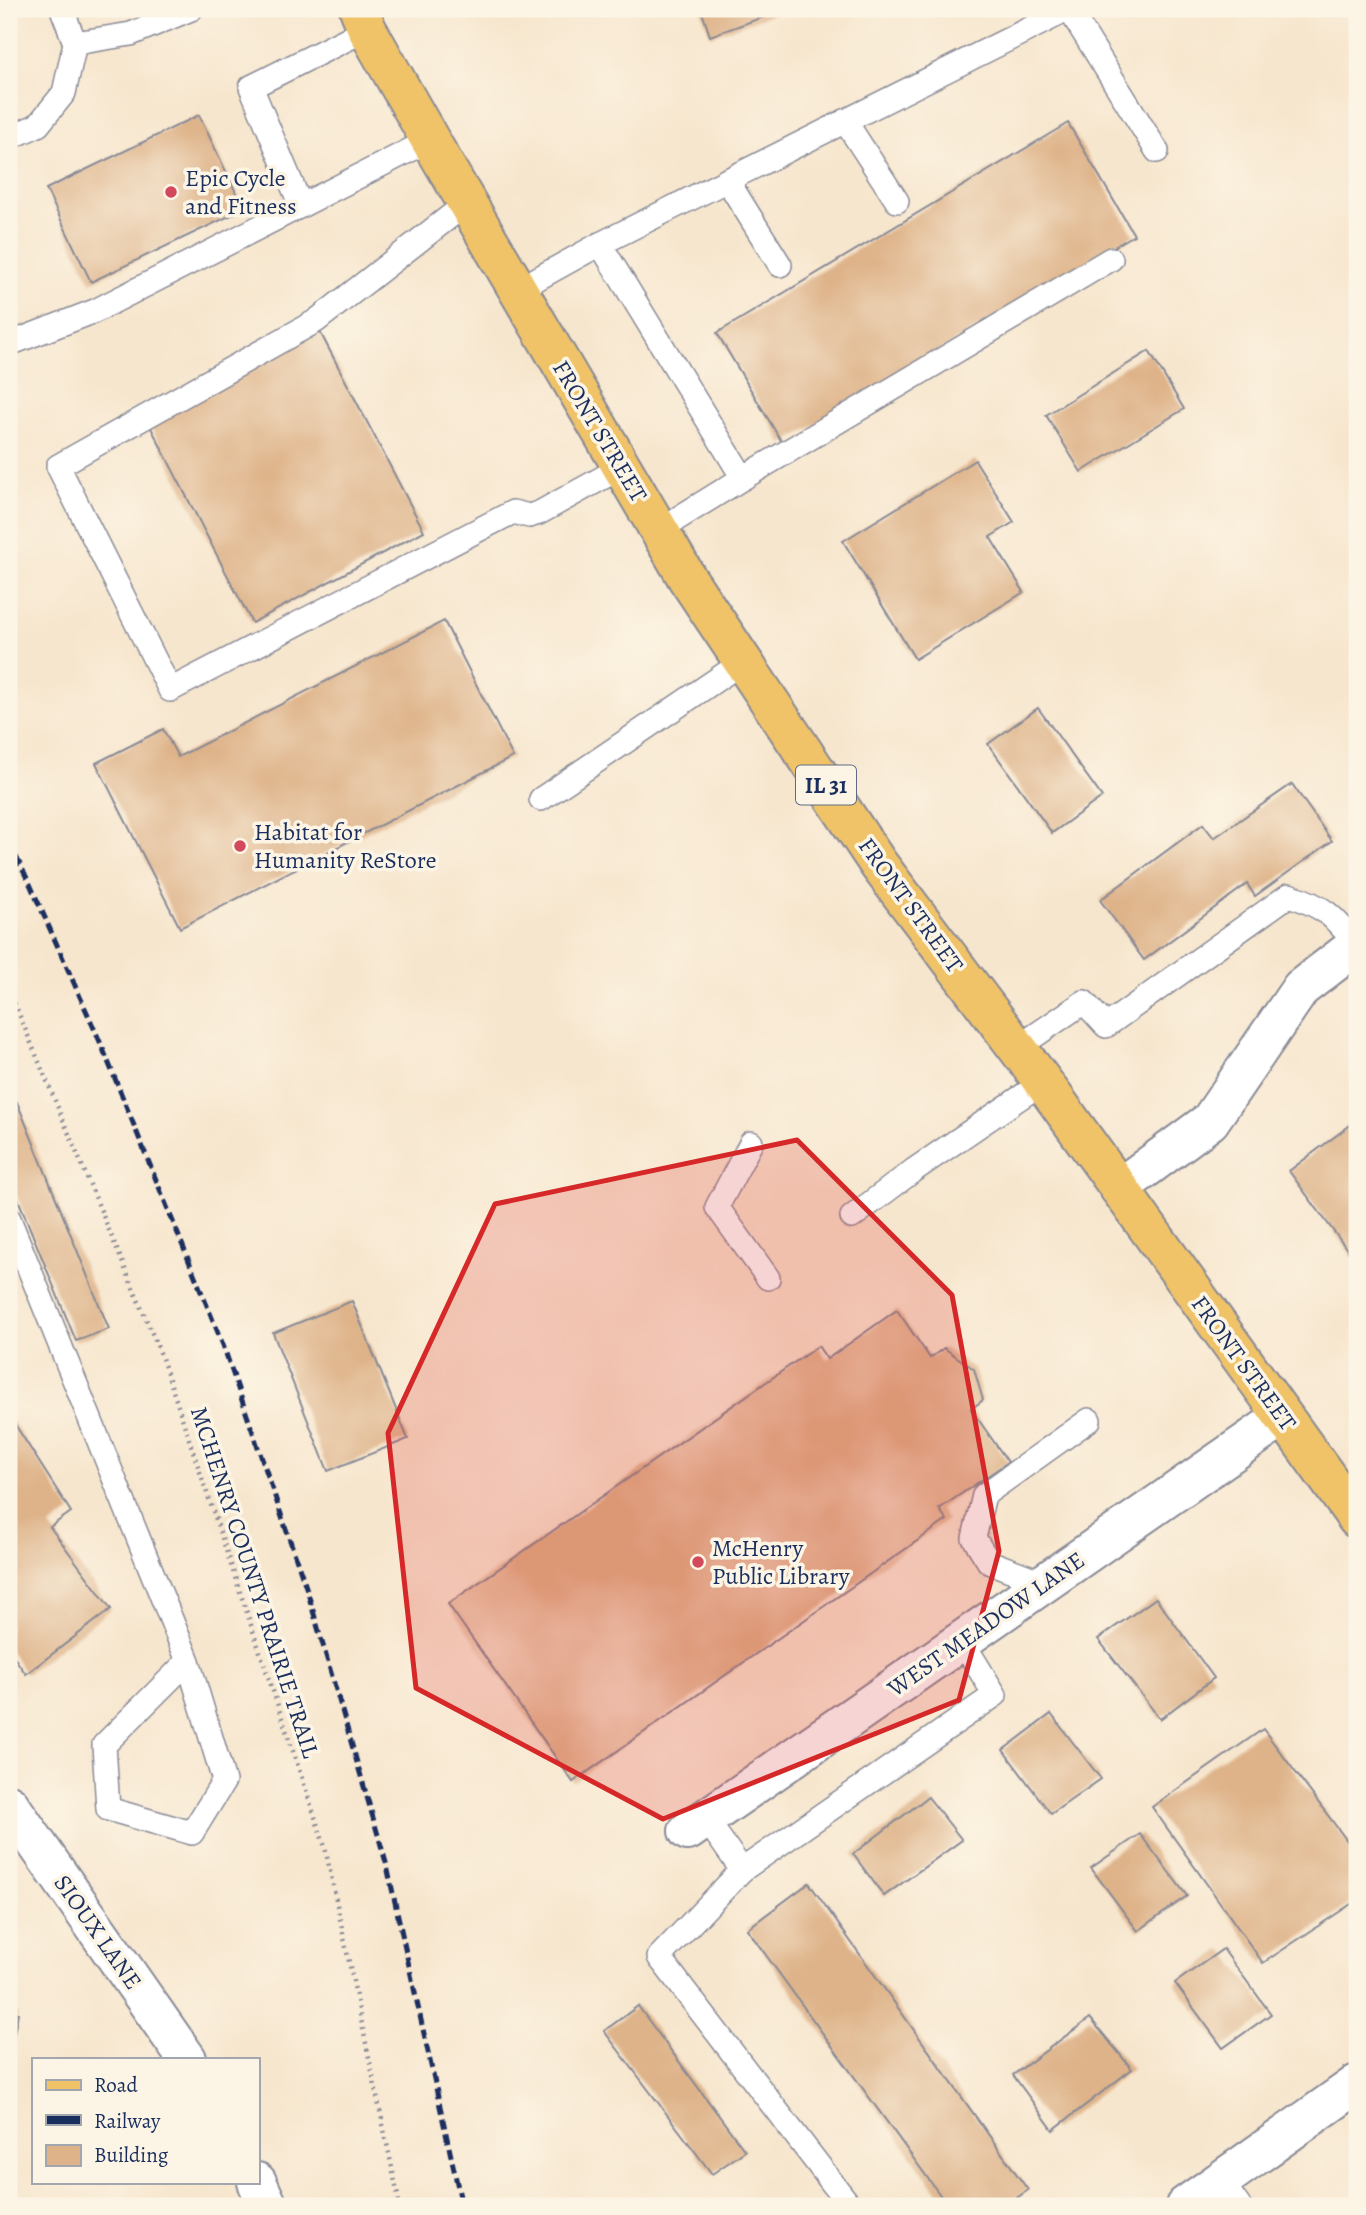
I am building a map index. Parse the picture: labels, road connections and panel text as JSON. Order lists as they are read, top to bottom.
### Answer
{
  "streets": {
    "main road": ["FRONT STREET", "IL 31"],
    "street": ["WEST MEADOW LANE", "SIOUX LANE"],
    "path": ["MCHENRY COUNTY PRAIRIE TRAIL"]
  },
  "crossings": [
    ["FRONT STREET", "WEST MEADOW LANE"]
  ],
  "places": ["Epic Cycle and Fitness", "Habitat for Humanity ReStore", "McHenry Public Library"],
  "legend": ["Road", "Railway", "Building"]
}
